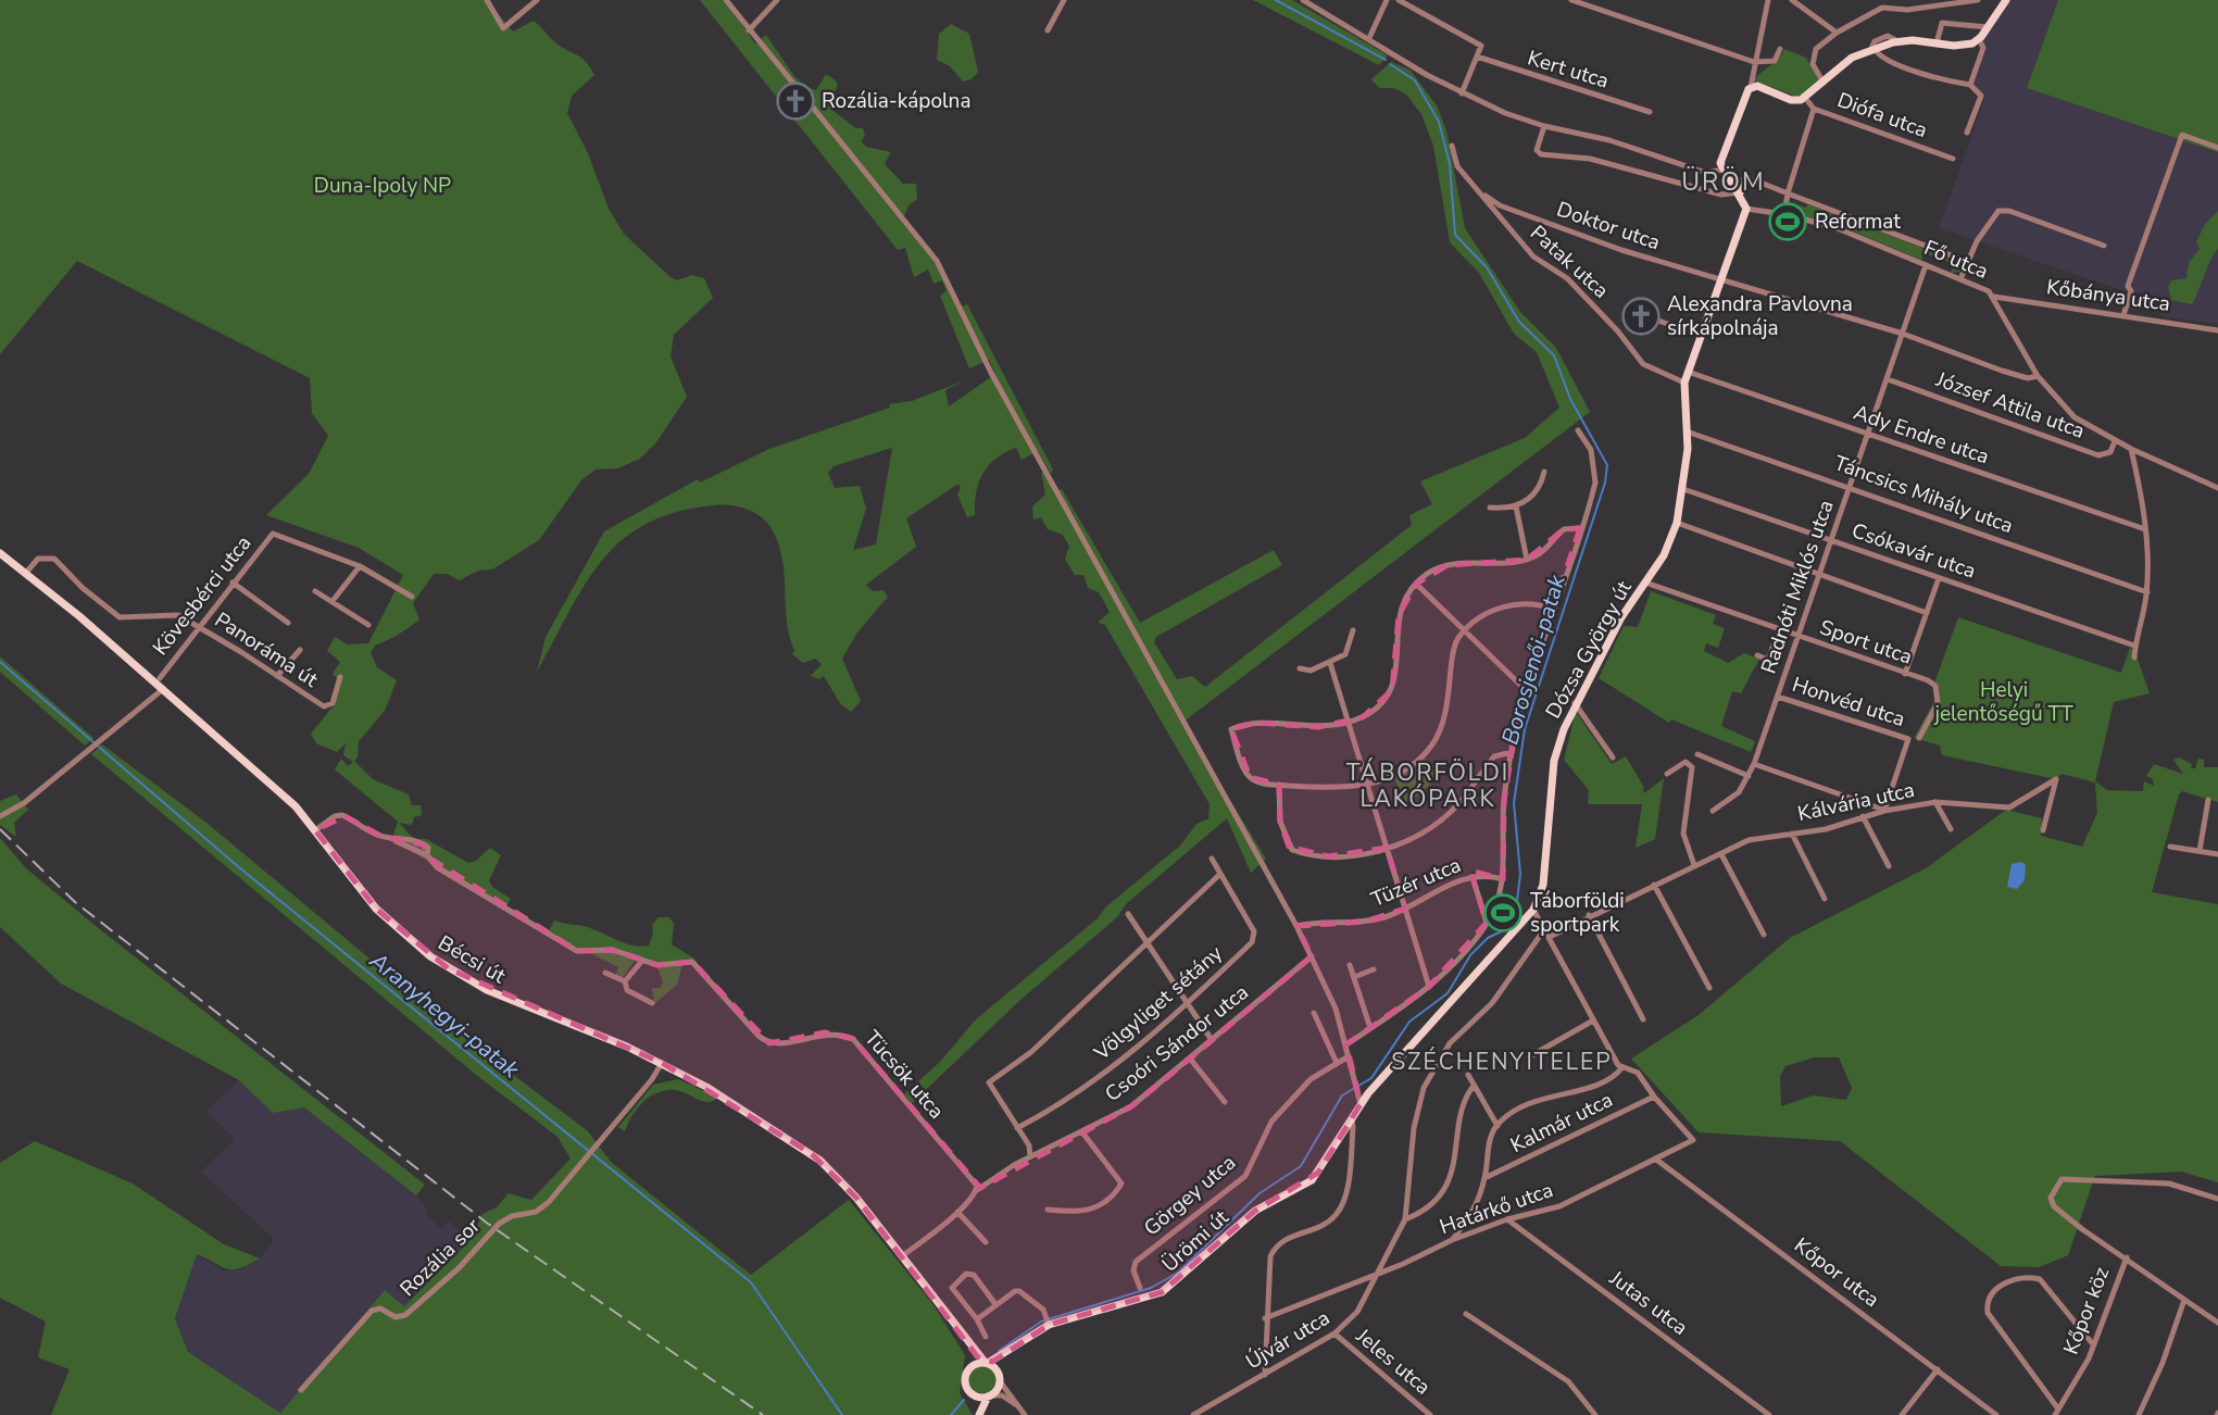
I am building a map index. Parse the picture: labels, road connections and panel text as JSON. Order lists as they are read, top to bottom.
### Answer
{
  "streets": {
    "main road": ["Dózsa György út", "Bécsi út", "Ürömi út"],
    "street": [
      "Kert utca",
      "Diófa utca",
      "Doktor utca",
      "Fő utca",
      "Patak utca",
      "Kőbánya utca",
      "József Attila utca",
      "Ady Endre utca",
      "Táncsics Mihály utca",
      "Csókavár utca",
      "Radnóti Miklós utca",
      "Kövesbérci utca",
      "Sport utca",
      "Panoráma út",
      "Honvéd utca",
      "Kálvária utca",
      "Tüzér utca",
      "Völgyliget sétány",
      "Csoóri Sándor utca",
      "Tücsök utca",
      "Kalmár utca",
      "Görgey utca",
      "Határkő utca",
      "Rozália sor",
      "Kőpor utca",
      "Jutas utca",
      "Kőpor köz",
      "Újvár utca",
      "Jeles utca"
    ]
  },
  "crossings": [
    ["Doktor utca", "Patak utca"],
    ["Doktor utca", "Radnóti Miklós utca"],
    ["Doktor utca", "Dózsa György út"],
    ["Fő utca", "Kőbánya utca"],
    ["Fő utca", "Radnóti Miklós utca"],
    ["Fő utca", "Dózsa György út"],
    ["Patak utca", "Dózsa György út"],
    ["József Attila utca", "Radnóti Miklós utca"],
    ["Ady Endre utca", "Radnóti Miklós utca"],
    ["Ady Endre utca", "Dózsa György út"],
    ["Táncsics Mihály utca", "Radnóti Miklós utca"],
    ["Táncsics Mihály utca", "Dózsa György út"],
    ["Csókavár utca", "Radnóti Miklós utca"],
    ["Csókavár utca", "Dózsa György út"],
    ["Radnóti Miklós utca", "Sport utca"],
    ["Radnóti Miklós utca", "Honvéd utca"],
    ["Kövesbérci utca", "Panoráma út"],
    ["Sport utca", "Dózsa György út"],
    ["Panoráma út", "Bécsi út"],
    ["Dózsa György út", "Ürömi út"],
    ["Honvéd utca", "Kálvária utca"],
    ["Bécsi út", "Tücsök utca"],
    ["Bécsi út", "Ürömi út"],
    ["Bécsi út", "Rozália sor"],
    ["Csoóri Sándor utca", "Tücsök utca"],
    ["Kalmár utca", "Határkő utca"],
    ["Határkő utca", "Kőpor utca"],
    ["Határkő utca", "Jutas utca"],
    ["Határkő utca", "Újvár utca"],
    ["Újvár utca", "Jeles utca"]
  ],
  "districts": ["ÜRÖM", "TÁBORFÖLDI LAKÓPARK", "SZÉCHENYITELEP"],
  "water": ["Borosjenői-patak", "Aranyhegyi-patak"],
  "parks": ["Duna-Ipoly NP", "Helyi jelentőségű TT"],
  "places": {
    "church": ["Rozália-kápolna", "Alexandra Pavlovna sírkápolnája"],
    "sports": ["Reformat", "Táborföldi sportpark"]
  }
}
